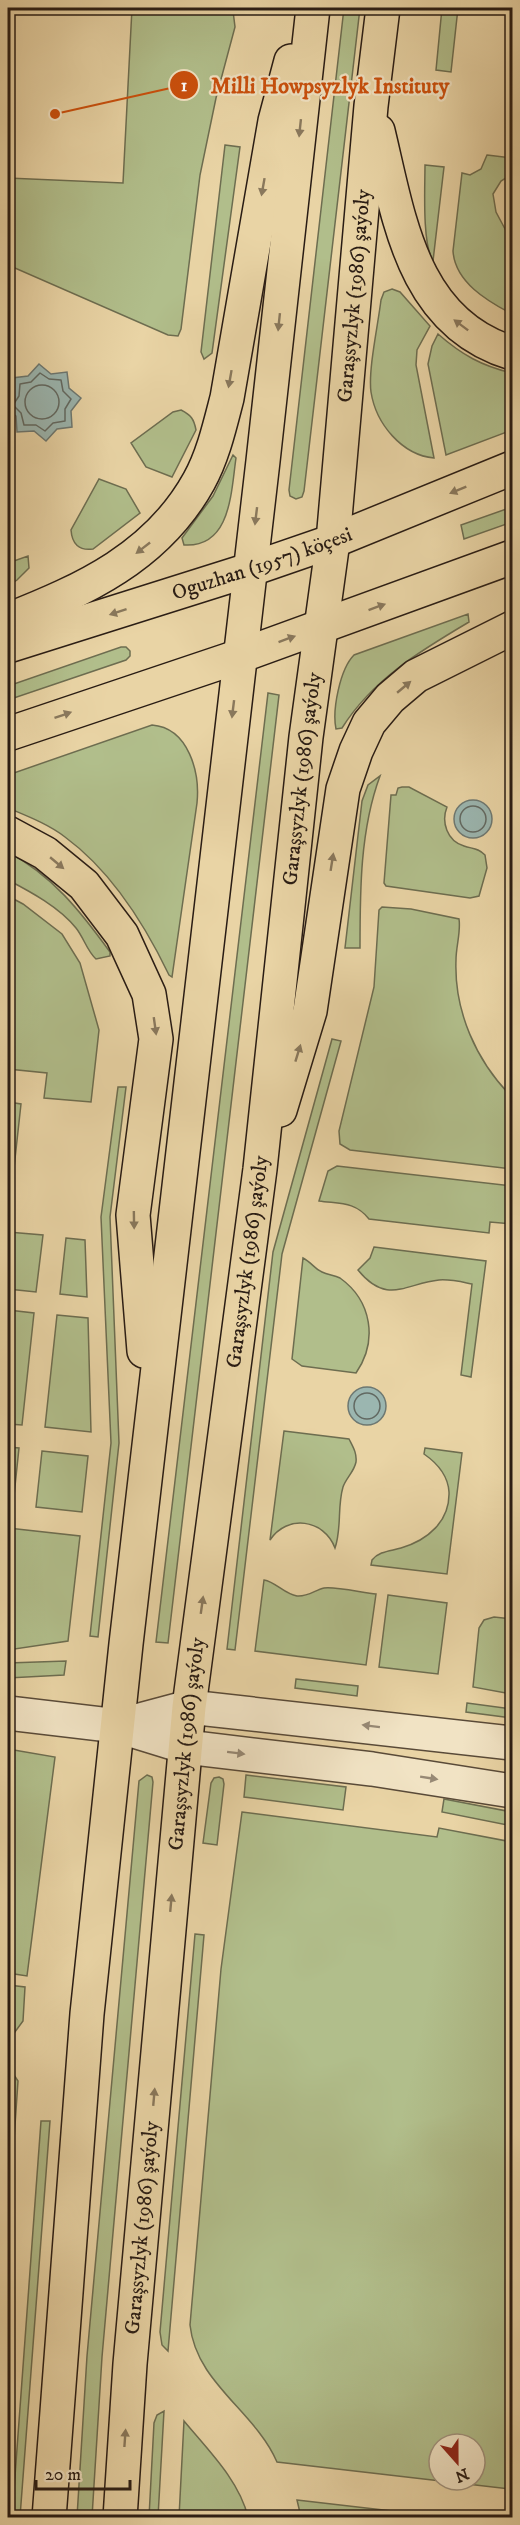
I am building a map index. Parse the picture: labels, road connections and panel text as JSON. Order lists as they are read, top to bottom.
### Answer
{
  "streets": {
    "main road": ["Garaşsyzlyk (1986) şaýoly", "Oguzhan (1957) köçesi"]
  },
  "crossings": [
    ["Garaşsyzlyk (1986) şaýoly", "Oguzhan (1957) köçesi"]
  ],
  "places": ["Milli Howpsyzlyk Instituty"],
  "scale_bar": "20 m",
  "north": "bottom"
}
